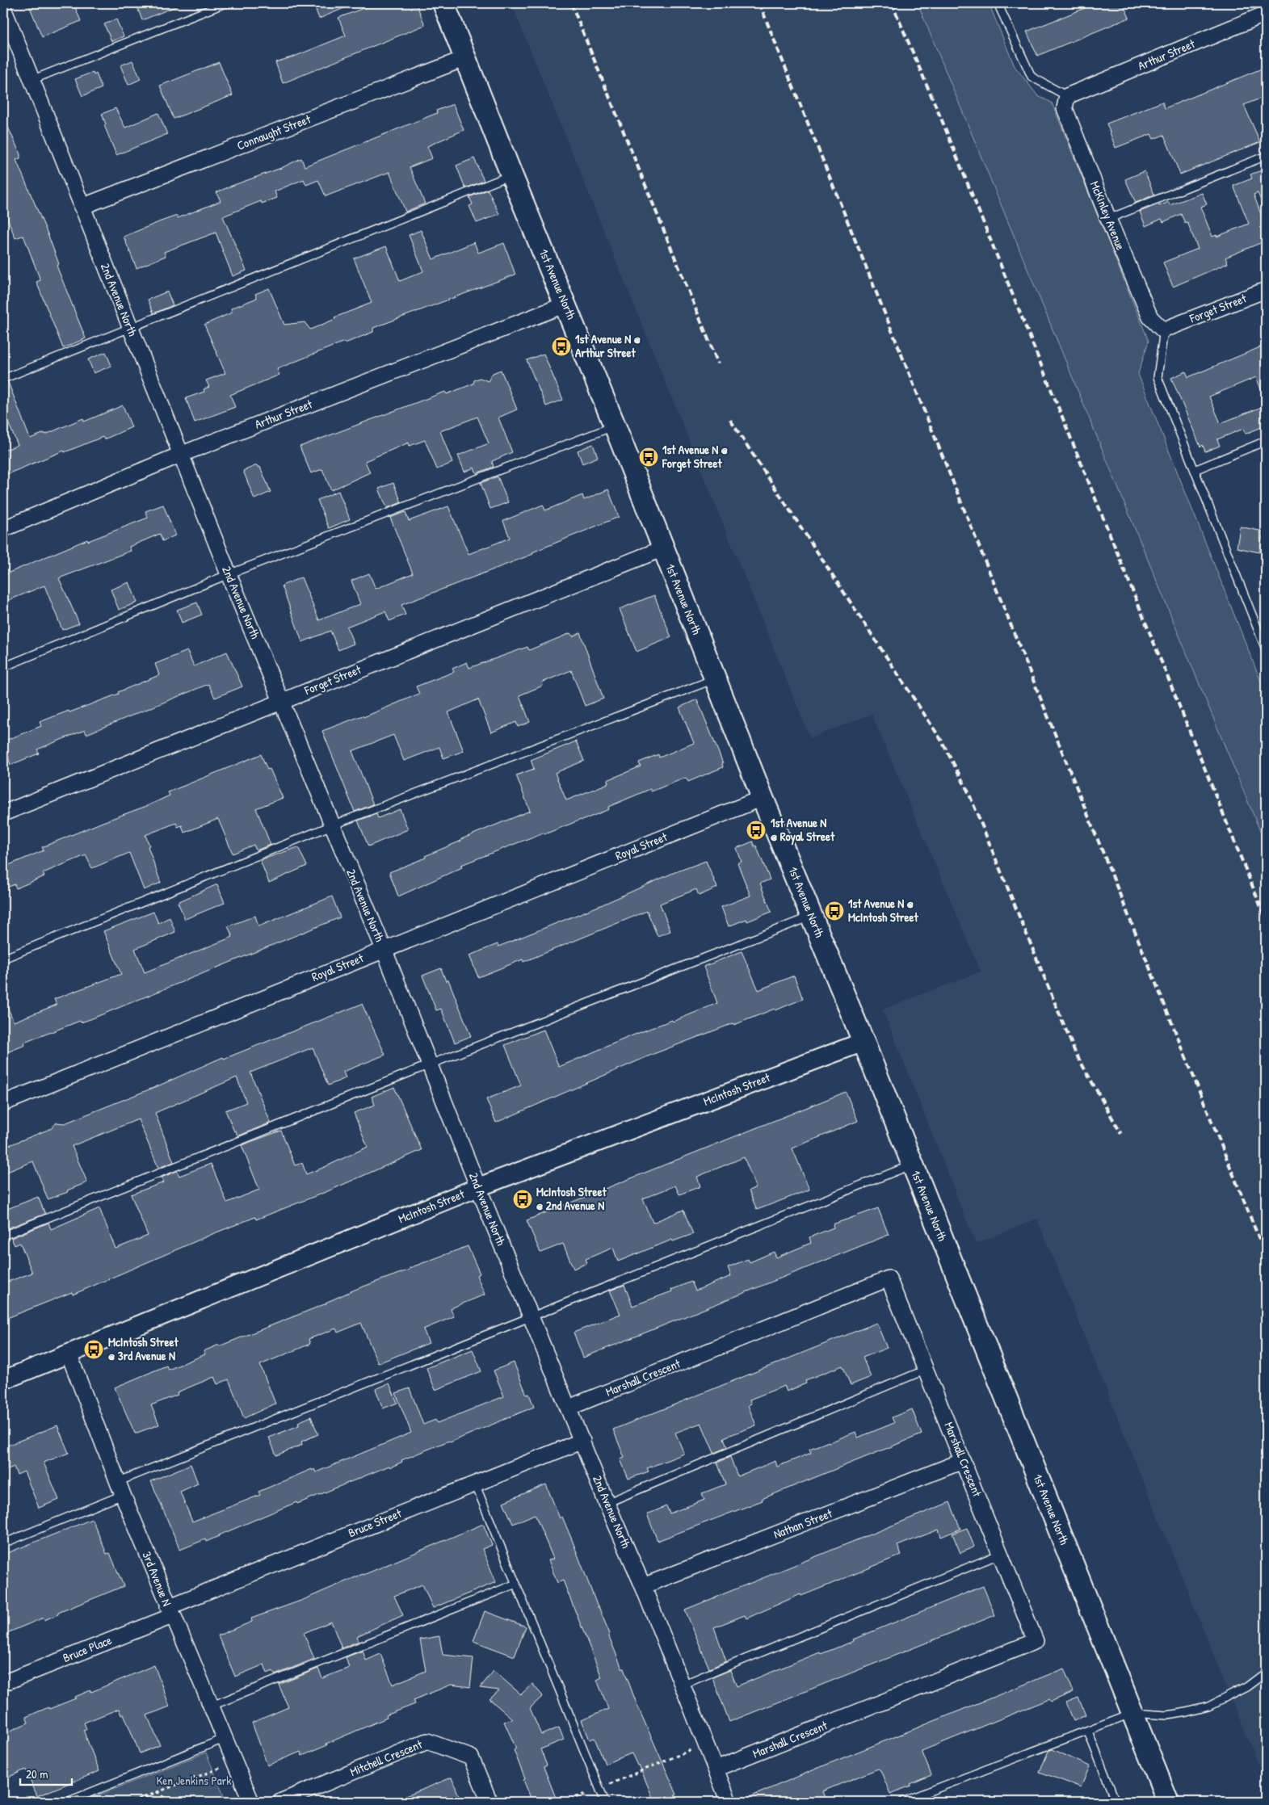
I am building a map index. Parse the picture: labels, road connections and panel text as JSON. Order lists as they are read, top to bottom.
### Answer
{
  "streets": {
    "main road": ["1st Avenue North"],
    "street": [
      "Arthur Street",
      "Connaught Street",
      "McKinley Avenue",
      "2nd Avenue North",
      "Forget Street",
      "Royal Street",
      "McIntosh Street",
      "Marshall Crescent",
      "Bruce Street",
      "Nathan Street",
      "3rd Avenue N",
      "Bruce Place",
      "Mitchell Crescent"
    ]
  },
  "crossings": [
    ["Arthur Street", "McKinley Avenue"],
    ["Arthur Street", "1st Avenue North"],
    ["Arthur Street", "2nd Avenue North"],
    ["Connaught Street", "1st Avenue North"],
    ["Connaught Street", "2nd Avenue North"],
    ["McKinley Avenue", "Forget Street"],
    ["1st Avenue North", "Forget Street"],
    ["1st Avenue North", "Royal Street"],
    ["1st Avenue North", "McIntosh Street"],
    ["2nd Avenue North", "Forget Street"],
    ["2nd Avenue North", "Royal Street"],
    ["2nd Avenue North", "McIntosh Street"],
    ["2nd Avenue North", "Marshall Crescent"],
    ["2nd Avenue North", "Bruce Street"],
    ["2nd Avenue North", "Nathan Street"],
    ["McIntosh Street", "3rd Avenue N"],
    ["Marshall Crescent", "Nathan Street"],
    ["Bruce Street", "3rd Avenue N"],
    ["Bruce Street", "Bruce Place"],
    ["3rd Avenue N", "Bruce Place"]
  ],
  "parks": ["Ken Jenkins Park"],
  "places": {
    "bus stop": [
      "1st Avenue N @ Arthur Street",
      "1st Avenue N @ Forget Street",
      "1st Avenue N @ Royal Street",
      "1st Avenue N @ McIntosh Street",
      "McIntosh Street @ 2nd Avenue N",
      "McIntosh Street @ 3rd Avenue N"
    ]
  },
  "scale_bar": "20 m"
}
